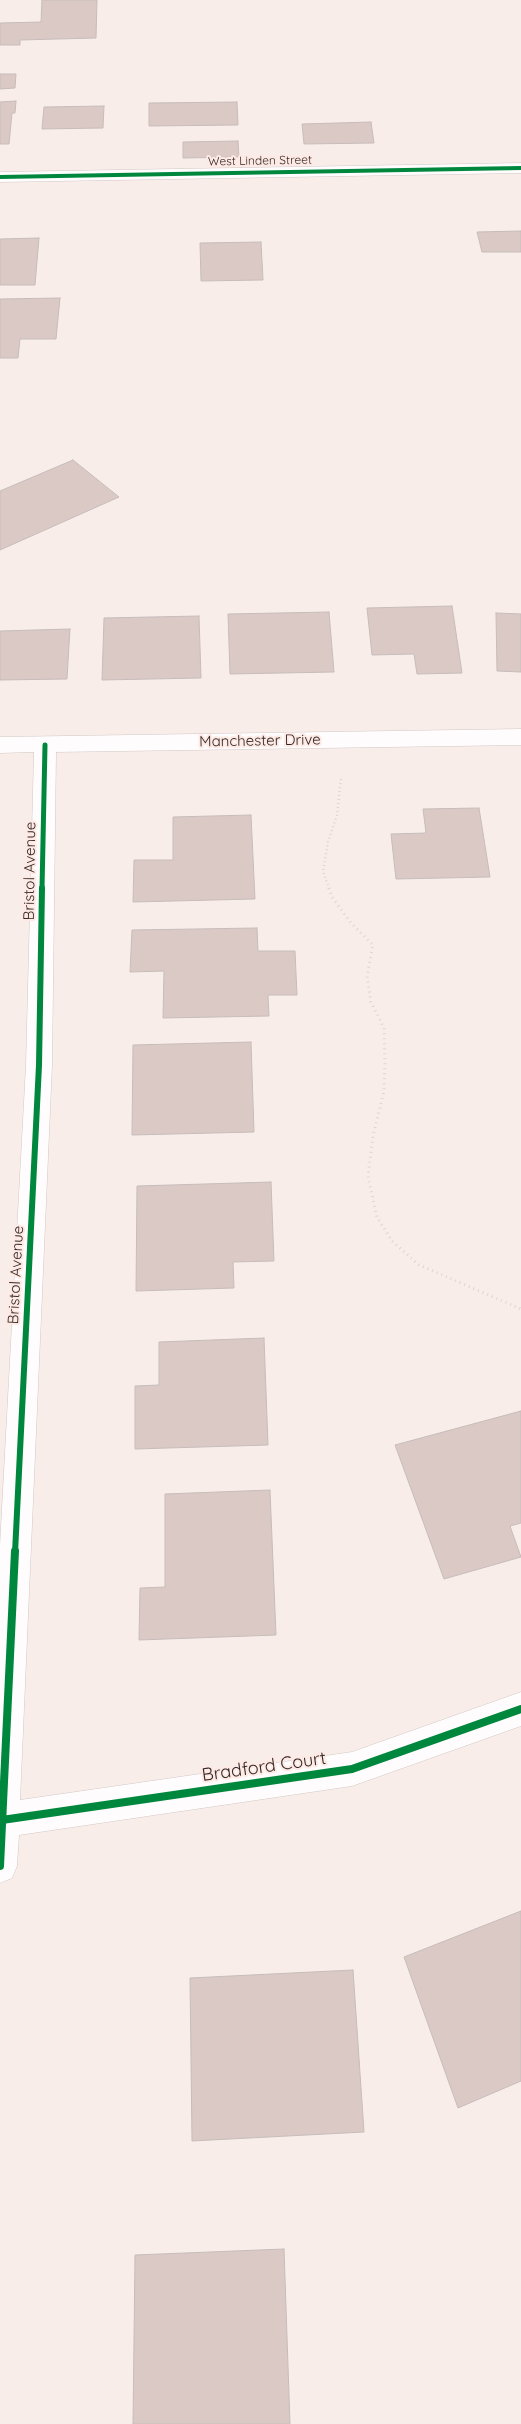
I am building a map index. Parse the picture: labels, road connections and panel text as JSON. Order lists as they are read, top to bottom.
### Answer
{
  "streets": {
    "street": [
      "West Linden Street",
      "Manchester Drive",
      "Bristol Avenue",
      "Bradford Court"
    ]
  },
  "crossings": [
    ["Manchester Drive", "Bristol Avenue"],
    ["Bristol Avenue", "Bradford Court"]
  ]
}
